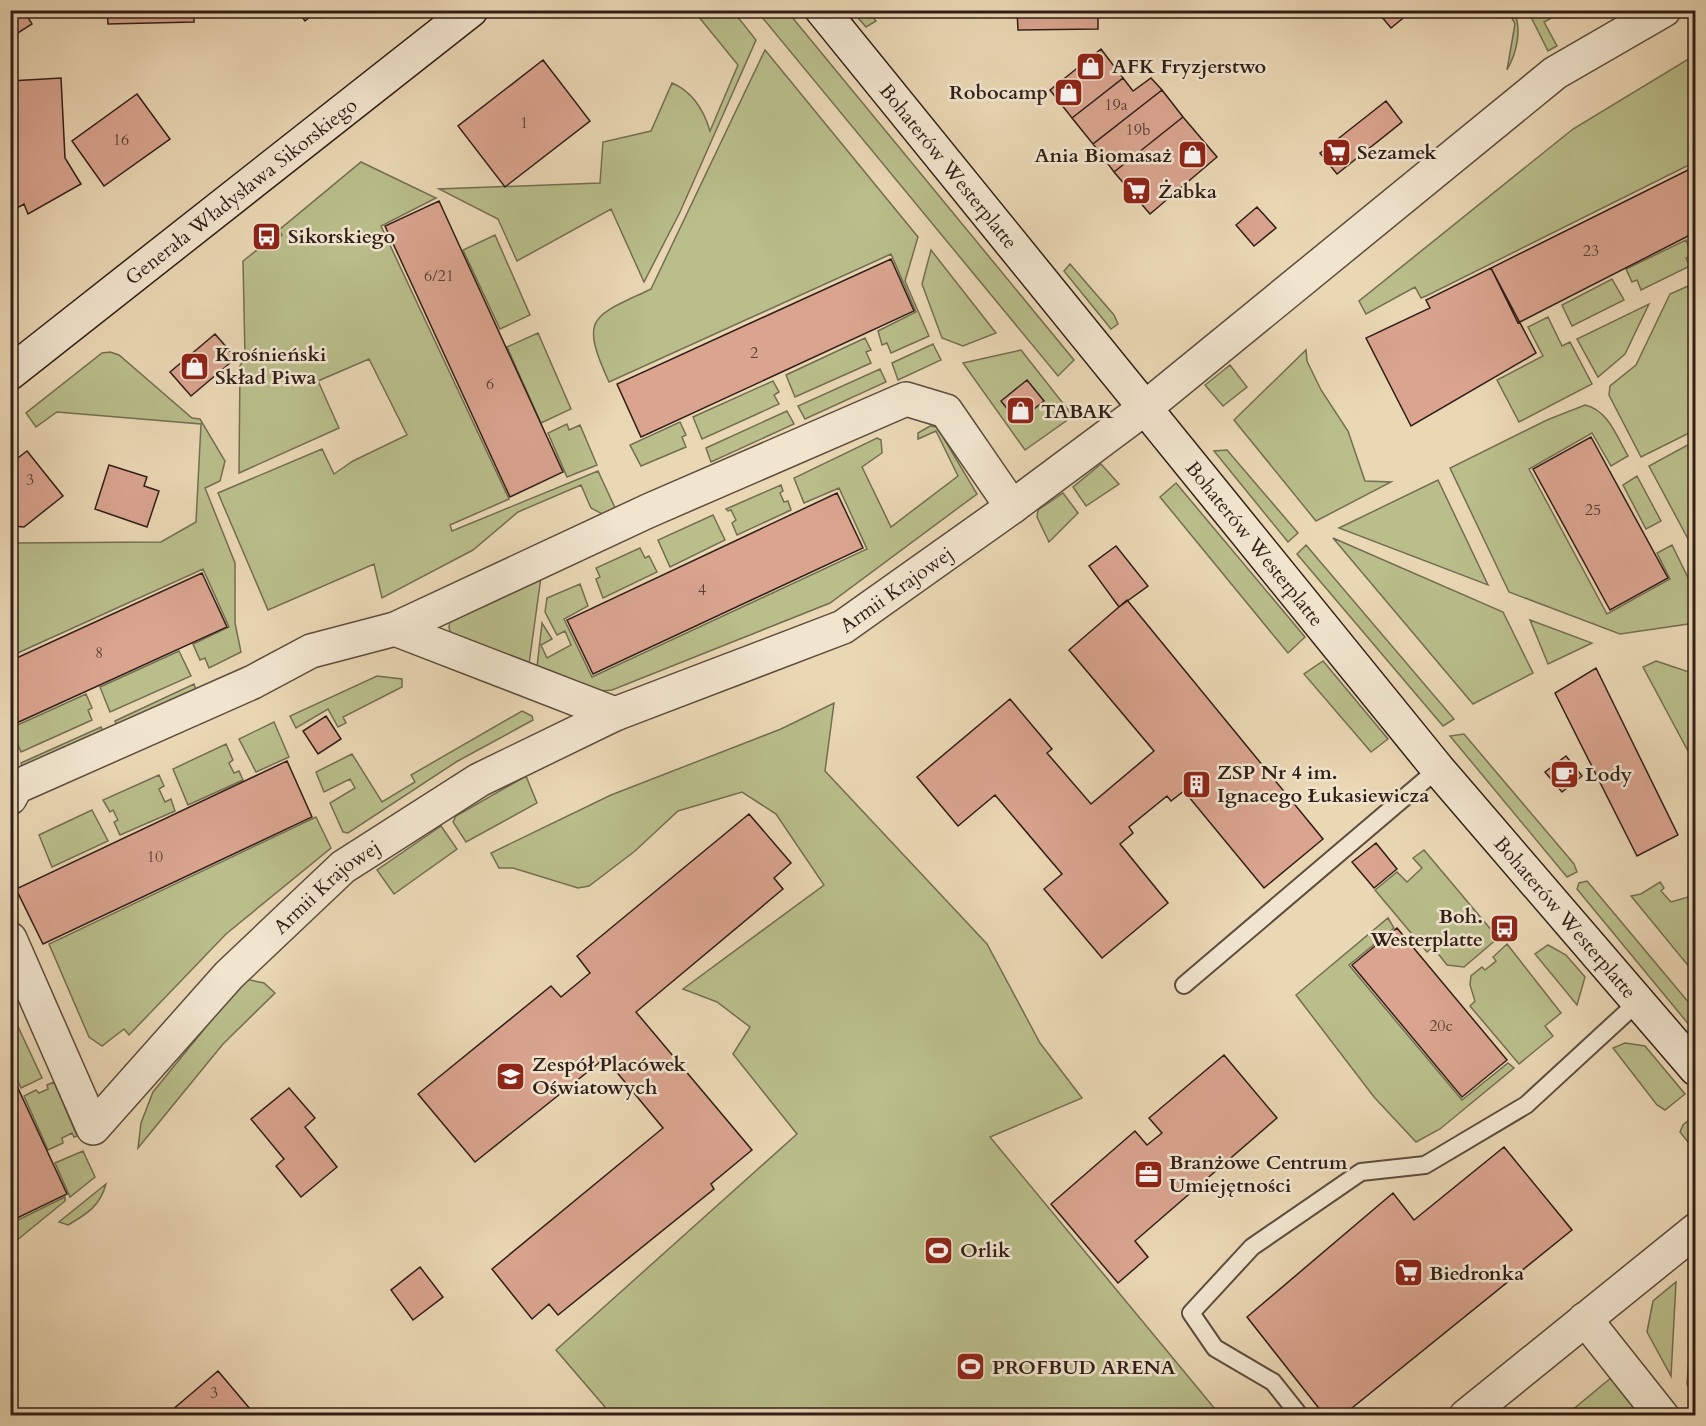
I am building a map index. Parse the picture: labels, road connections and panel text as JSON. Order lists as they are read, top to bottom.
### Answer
{
  "streets": {
    "street": ["Bohaterów Westerplatte", "Generała Władysława Sikorskiego", "Armii Krajowej"]
  },
  "crossings": [
    ["Bohaterów Westerplatte", "Armii Krajowej"]
  ],
  "places": {
    "shop": [
      "AFK Fryzjerstwo",
      "Robocamp",
      "Ania Biomasaż",
      "Krośnieński Skład Piwa",
      "TABAK"
    ],
    "supermarket": ["Sezamek", "Żabka", "Biedronka"],
    "bus stop": ["Sikorskiego", "Boh. Westerplatte"],
    "cafe": ["Lody"],
    "building": ["ZSP Nr 4 im. Ignacego Łukasiewicza"],
    "school or university": ["Zespół Placówek Oświatowych"],
    "office": ["Branżowe Centrum Umiejętności"],
    "sports": ["Orlik", "PROFBUD ARENA"]
  },
  "house_numbers": [
    "19a",
    "1",
    "19b",
    "16",
    "23",
    "6/21",
    "2",
    "6",
    "3",
    "25",
    "4",
    "8",
    "10",
    "20c",
    "3"
  ]
}
